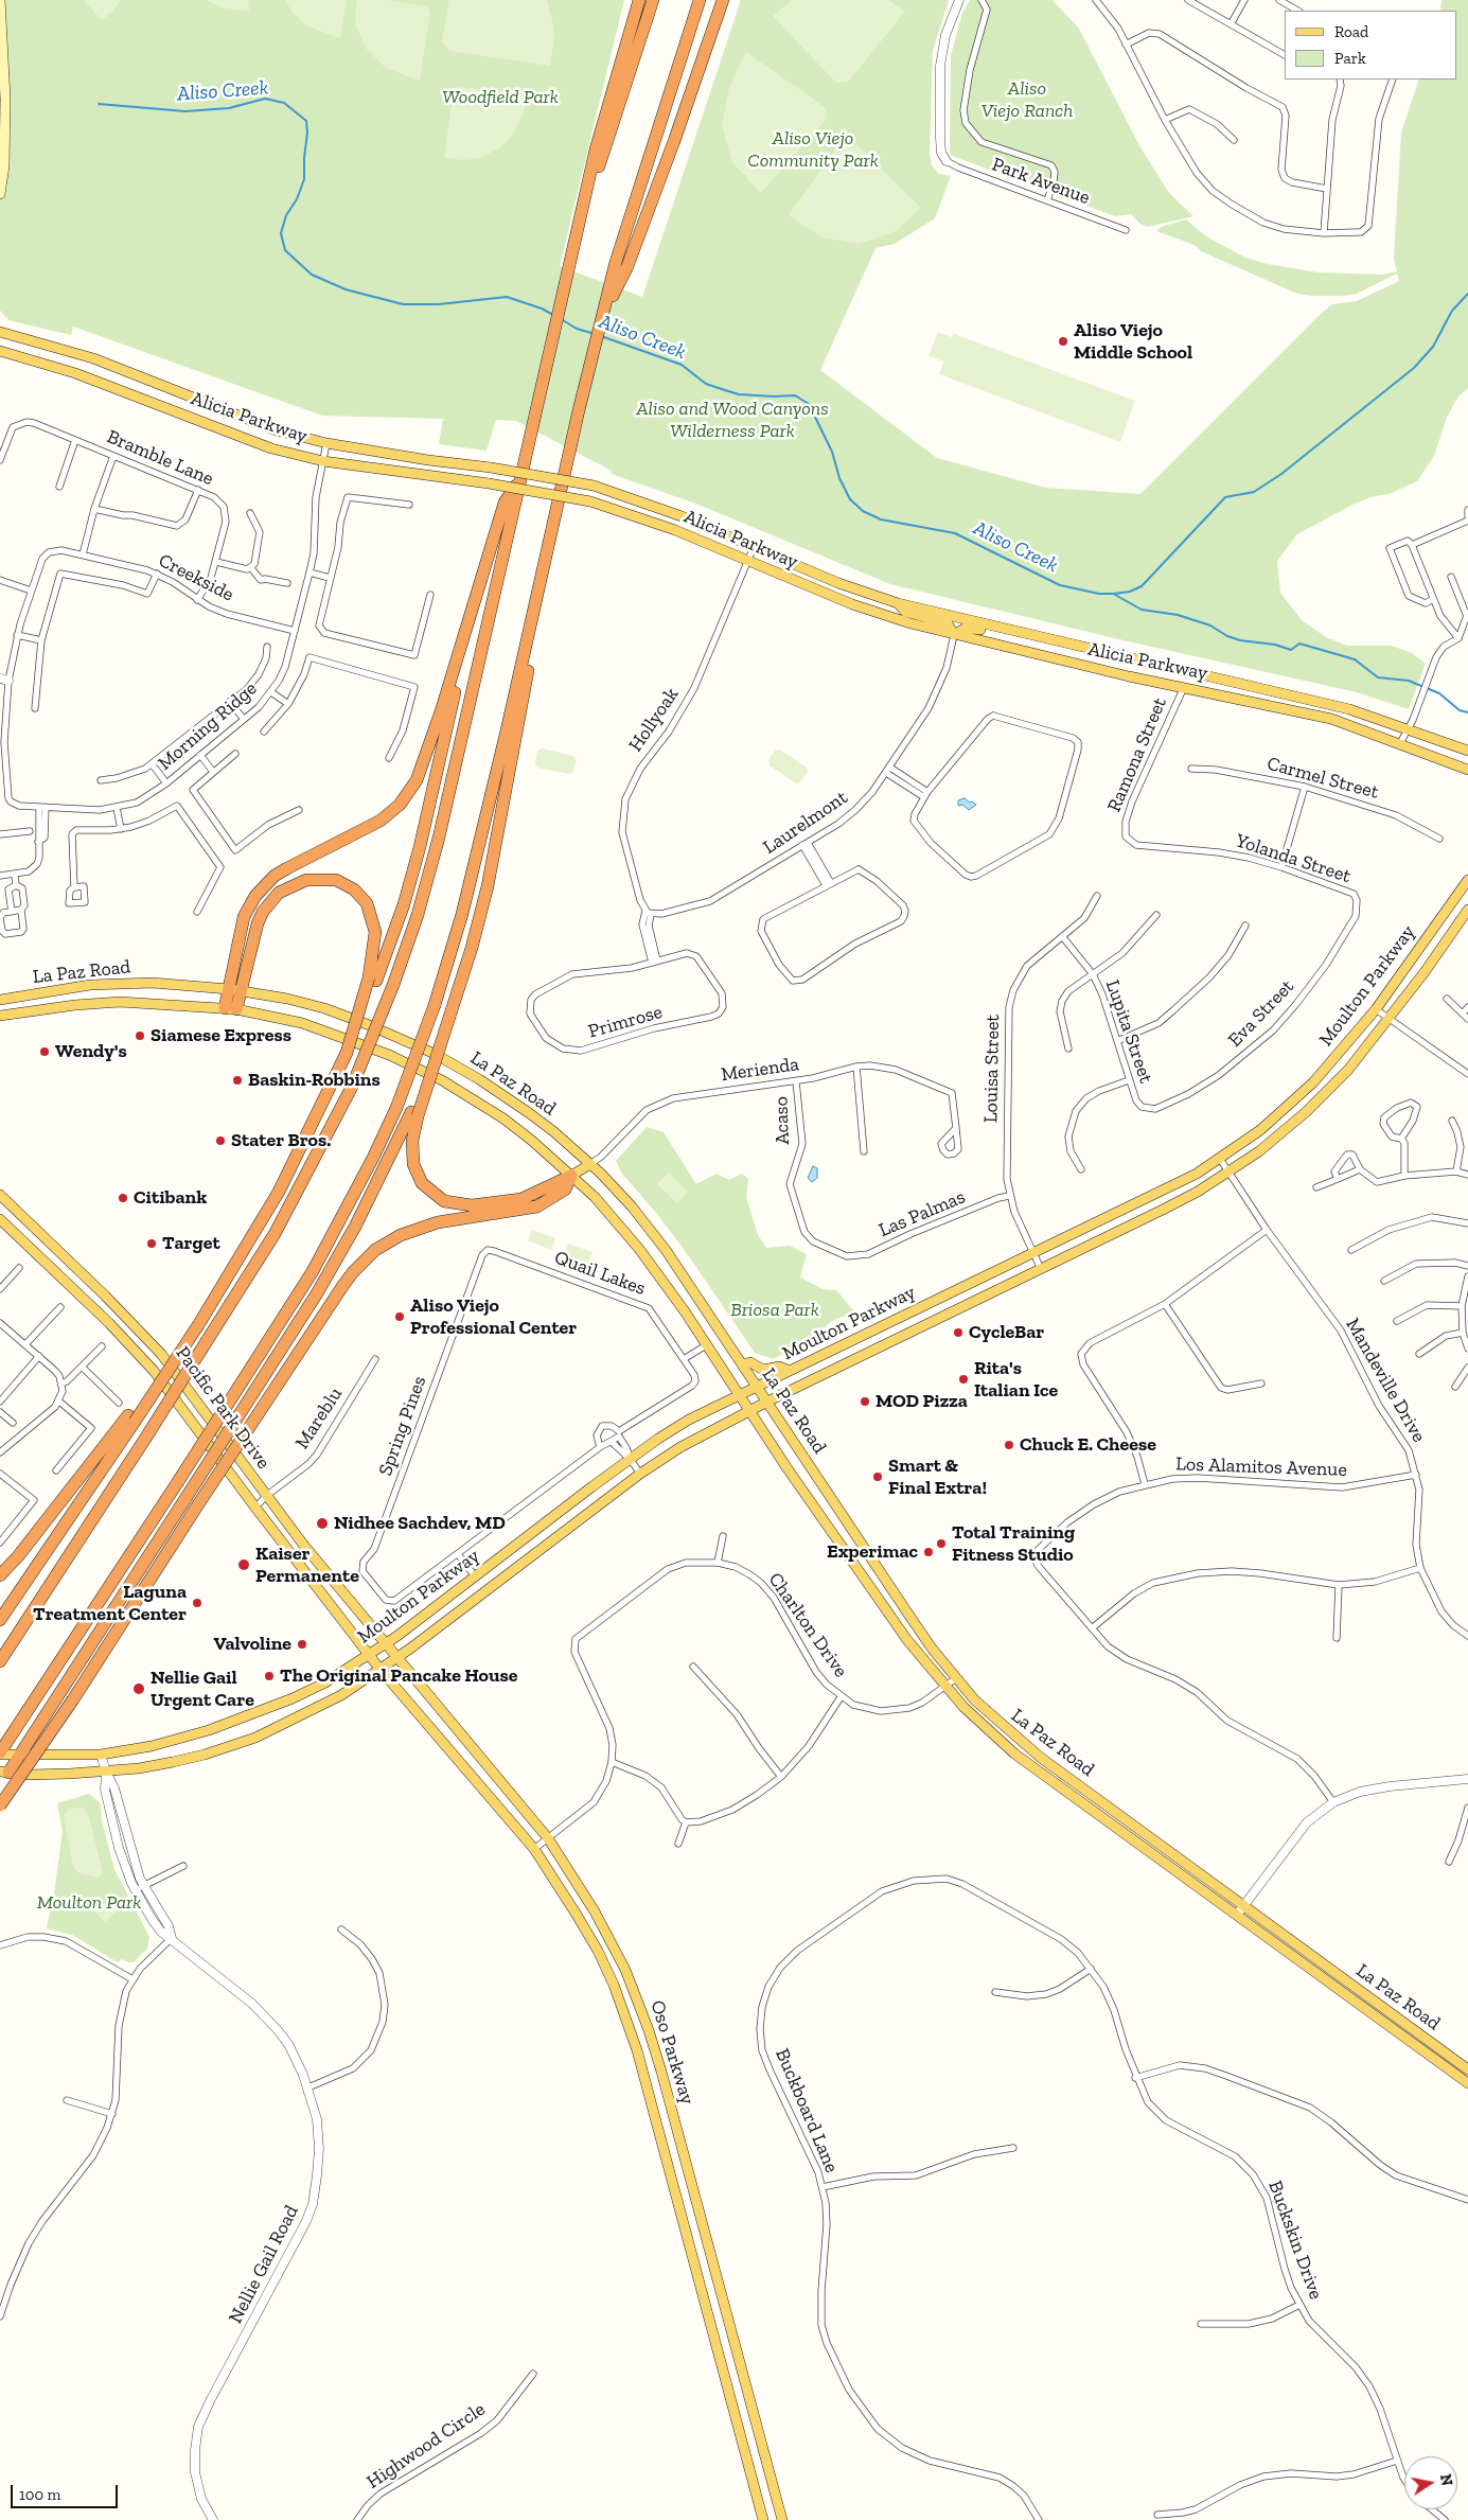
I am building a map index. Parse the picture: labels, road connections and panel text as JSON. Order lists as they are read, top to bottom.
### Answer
{
  "streets": {
    "main road": [
      "Alicia Parkway",
      "La Paz Road",
      "Moulton Parkway",
      "Pacific Park Drive",
      "Oso Parkway"
    ],
    "street": [
      "Park Avenue",
      "Bramble Lane",
      "Creekside",
      "Hollyoak",
      "Morning Ridge",
      "Ramona Street",
      "Carmel Street",
      "Laurelmont",
      "Yolanda Street",
      "Eva Street",
      "Primrose",
      "Lupita Street",
      "Louisa Street",
      "Merienda",
      "Acaso",
      "Las Palmas",
      "Quail Lakes",
      "Mandeville Drive",
      "Mareblu",
      "Spring Pines",
      "Los Alamitos Avenue",
      "Charlton Drive",
      "Buckboard Lane",
      "Buckskin Drive",
      "Nellie Gail Road",
      "Highwood Circle"
    ]
  },
  "crossings": [
    ["Alicia Parkway", "Hollyoak"],
    ["Alicia Parkway", "Morning Ridge"],
    ["Alicia Parkway", "Ramona Street"],
    ["Alicia Parkway", "Laurelmont"],
    ["Bramble Lane", "Creekside"],
    ["Creekside", "Morning Ridge"],
    ["Hollyoak", "Laurelmont"],
    ["Ramona Street", "Yolanda Street"],
    ["Yolanda Street", "Eva Street"],
    ["La Paz Road", "Moulton Parkway"],
    ["La Paz Road", "Merienda"],
    ["La Paz Road", "Charlton Drive"],
    ["Moulton Parkway", "Louisa Street"],
    ["Moulton Parkway", "Mandeville Drive"],
    ["Moulton Parkway", "Pacific Park Drive"],
    ["Moulton Parkway", "Oso Parkway"],
    ["Moulton Parkway", "Nellie Gail Road"],
    ["Eva Street", "Lupita Street"],
    ["Lupita Street", "Louisa Street"],
    ["Louisa Street", "Las Palmas"],
    ["Merienda", "Acaso"],
    ["Acaso", "Las Palmas"],
    ["Quail Lakes", "Spring Pines"],
    ["Mandeville Drive", "Los Alamitos Avenue"],
    ["Pacific Park Drive", "Mareblu"],
    ["Pacific Park Drive", "Oso Parkway"],
    ["Buckboard Lane", "Buckskin Drive"]
  ],
  "water": ["Aliso Creek"],
  "parks": [
    "Aliso Viejo Ranch",
    "Woodfield Park",
    "Aliso Viejo Community Park",
    "Aliso and Wood Canyons Wilderness Park",
    "Briosa Park",
    "Moulton Park"
  ],
  "places": [
    "Aliso Viejo Middle School",
    "Siamese Express",
    "Wendy's",
    "Baskin-Robbins",
    "Stater Bros.",
    "Citibank",
    "Target",
    "Aliso Viejo Professional Center",
    "CycleBar",
    "Rita's Italian Ice",
    "MOD Pizza",
    "Chuck E. Cheese",
    "Smart & Final Extra!",
    "Nidhee Sachdev, MD",
    "Total Training Fitness Studio",
    "Experimac",
    "Kaiser Permanente",
    "Laguna Treatment Center",
    "Valvoline",
    "The Original Pancake House",
    "Nellie Gail Urgent Care"
  ],
  "legend": ["Road", "Park"],
  "scale_bar": "100 m",
  "north": "right"
}
